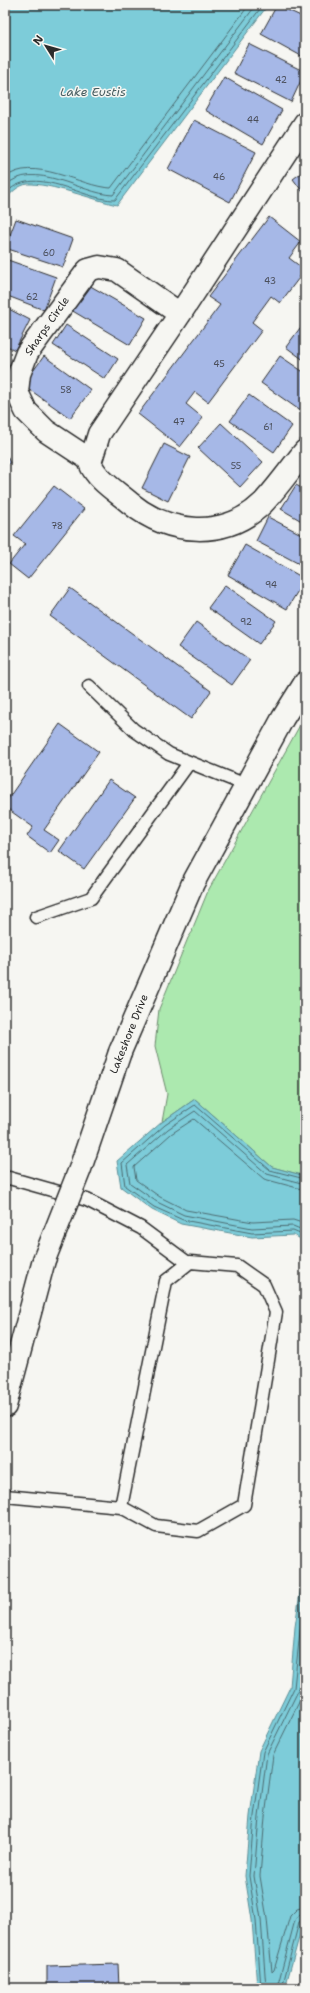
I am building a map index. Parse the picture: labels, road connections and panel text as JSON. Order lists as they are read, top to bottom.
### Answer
{
  "streets": {
    "street": ["Sharps Circle", "Lakeshore Drive"]
  },
  "water": ["Lake Eustis"],
  "house_numbers": [
    "42",
    "44",
    "46",
    "60",
    "43",
    "62",
    "45",
    "58",
    "47",
    "61",
    "55",
    "78",
    "94",
    "92"
  ],
  "north": "top left"
}
